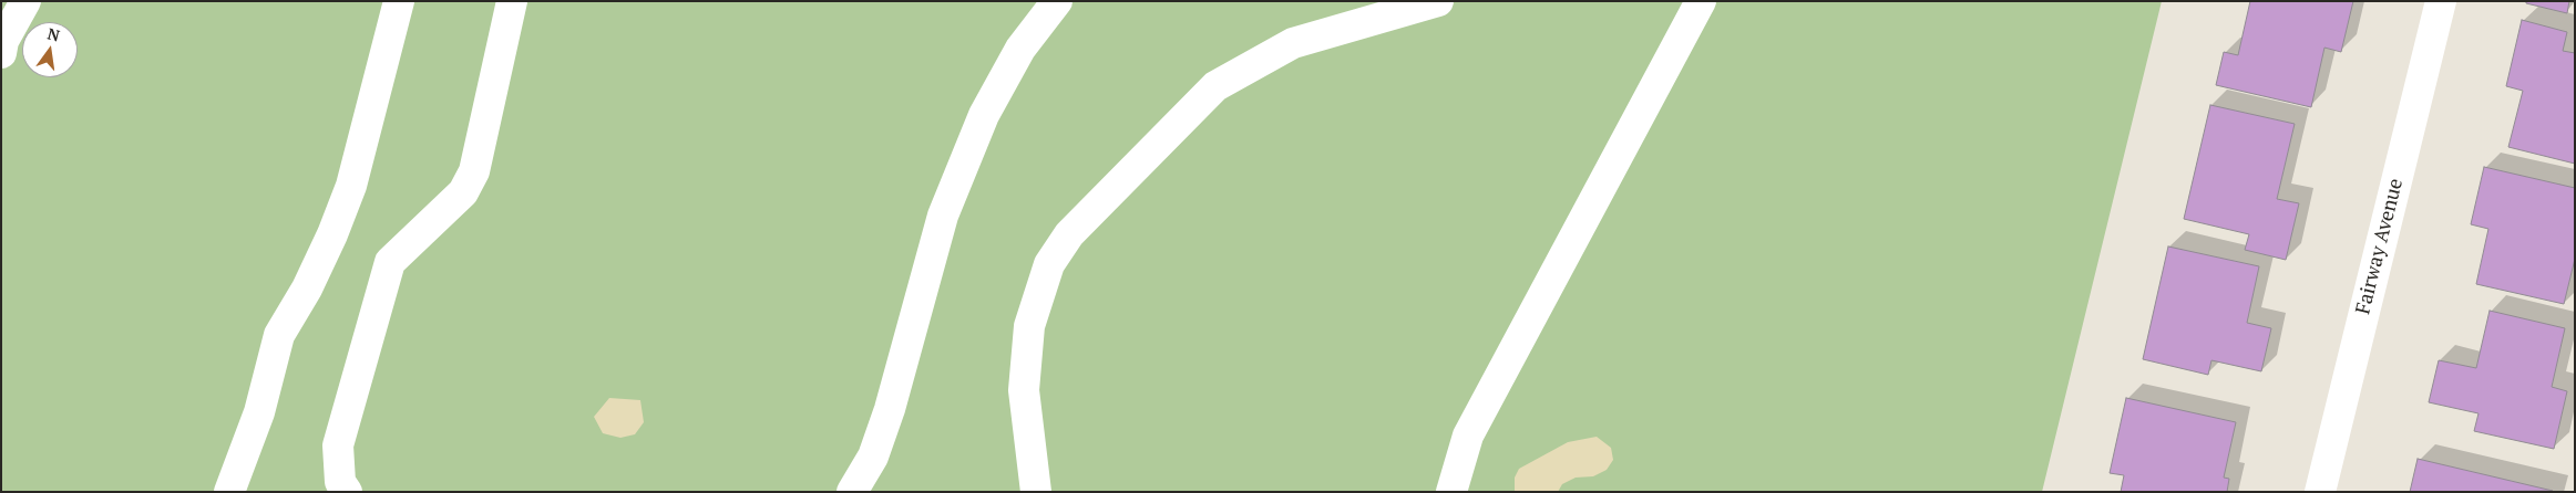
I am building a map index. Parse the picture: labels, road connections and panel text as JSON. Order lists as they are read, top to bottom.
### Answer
{
  "streets": {
    "street": ["Fairway Avenue"]
  },
  "north": "top"
}
